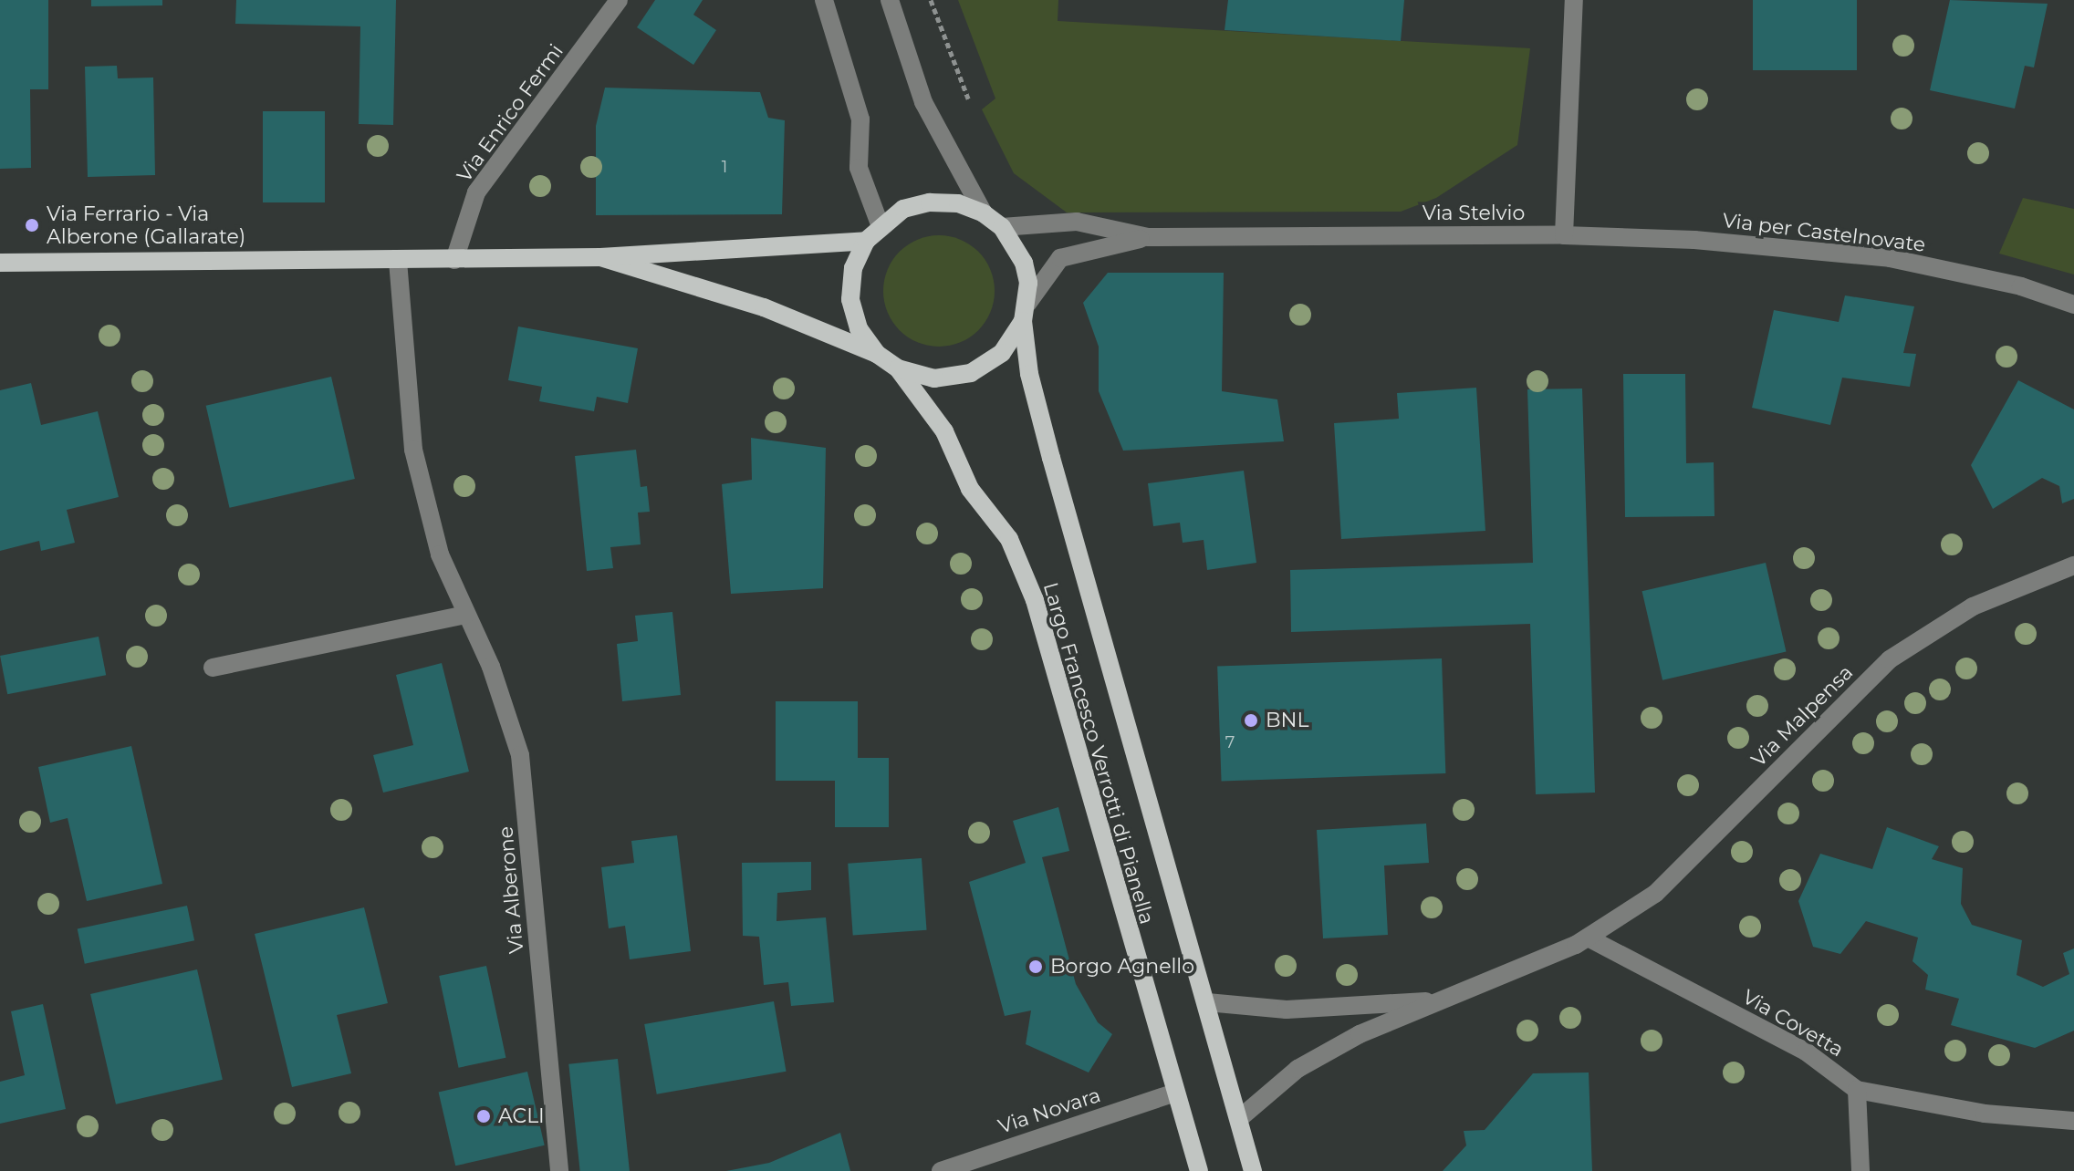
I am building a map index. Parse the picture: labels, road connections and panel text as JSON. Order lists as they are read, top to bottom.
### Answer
{
  "streets": {
    "main road": ["Largo Francesco Verrotti di Pianella"],
    "street": [
      "Via Enrico Fermi",
      "Via Stelvio",
      "Via per Castelnovate",
      "Via Malpensa",
      "Via Alberone",
      "Via Covetta",
      "Via Novara"
    ]
  },
  "crossings": [
    ["Via Enrico Fermi", "Largo Francesco Verrotti di Pianella"],
    ["Via Stelvio", "Via per Castelnovate"],
    ["Via Stelvio", "Largo Francesco Verrotti di Pianella"],
    ["Via Malpensa", "Via Covetta"],
    ["Largo Francesco Verrotti di Pianella", "Via Alberone"],
    ["Largo Francesco Verrotti di Pianella", "Via Novara"]
  ],
  "places": [
    "Via Ferrario - Via Alberone (Gallarate)",
    "BNL",
    "Borgo Agnello",
    "ACLI"
  ],
  "house_numbers": ["1", "7"]
}
